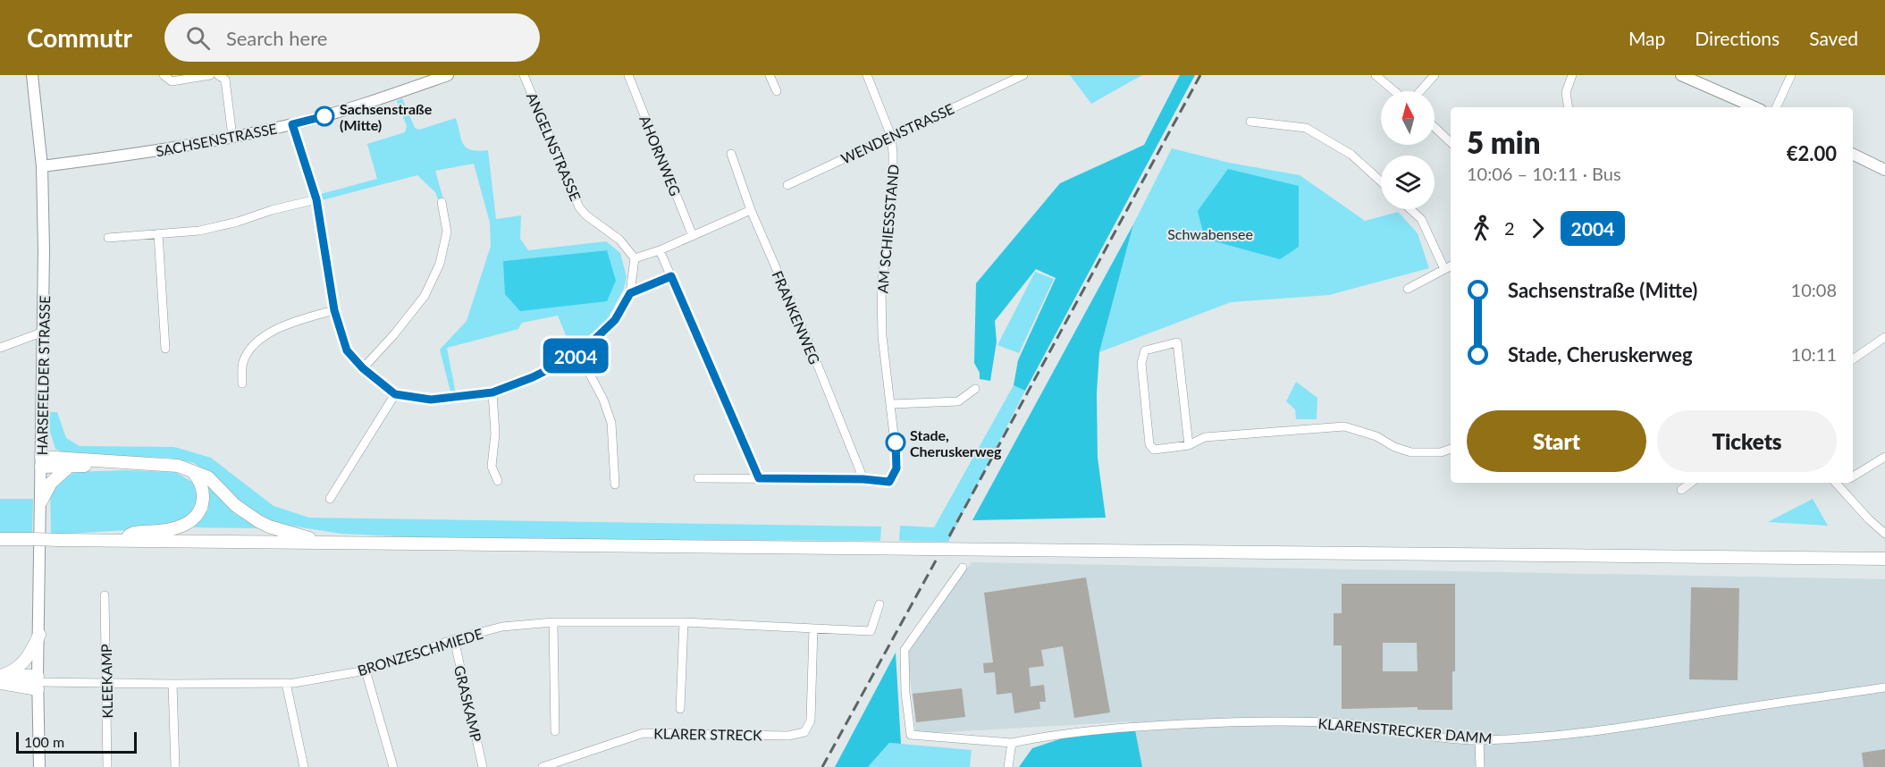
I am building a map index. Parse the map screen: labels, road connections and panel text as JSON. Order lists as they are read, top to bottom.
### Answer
{
  "streets": {
    "main road": ["SACHSENSTRASSE", "HARSEFELDER STRASSE"],
    "street": [
      "WENDENSTRASSE",
      "ANGELNSTRASSE",
      "AHORNWEG",
      "AM SCHIESSSTAND",
      "FRANKENWEG",
      "BRONZESCHMIEDE",
      "KLEEKAMP",
      "GRASKAMP",
      "KLARENSTRECKER DAMM",
      "KLARER STRECK"
    ]
  },
  "crossings": [
    ["WENDENSTRASSE", "AM SCHIESSSTAND"],
    ["SACHSENSTRASSE", "HARSEFELDER STRASSE"],
    ["AM SCHIESSSTAND", "FRANKENWEG"],
    ["HARSEFELDER STRASSE", "BRONZESCHMIEDE"],
    ["BRONZESCHMIEDE", "KLEEKAMP"],
    ["BRONZESCHMIEDE", "GRASKAMP"],
    ["BRONZESCHMIEDE", "KLARER STRECK"]
  ],
  "parks": ["Schwabensee"],
  "places": ["Sachsenstraße (Mitte)", "Stade, Cheruskerweg"],
  "lines": ["bus line 2004"],
  "scale_bar": "100 m",
  "north": "top",
  "page": {
    "header": "Commutr",
    "search": "Search here",
    "nav": ["Map", "Directions", "Saved"],
    "on_map": "2004",
    "heading": ["5 min", "10:06 – 10:11 · Bus", "€2.00"],
    "legs": ["2", "2004"],
    "list": [
      {
        "name": "Sachsenstraße (Mitte)",
        "value": "10:08"
      },
      {
        "name": "Stade, Cheruskerweg",
        "value": "10:11"
      }
    ],
    "buttons": ["Start", "Tickets"],
    "scale": "100 m"
  }
}
